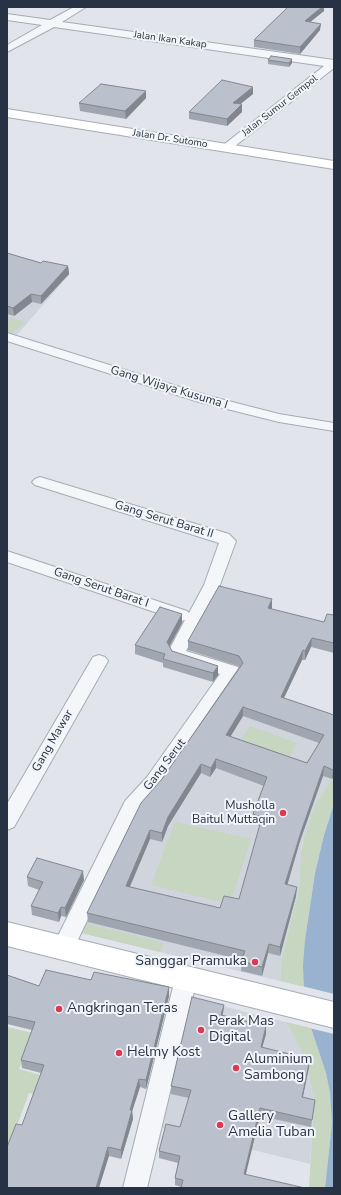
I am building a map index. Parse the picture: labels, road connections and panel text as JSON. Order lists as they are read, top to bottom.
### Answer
{
  "streets": {
    "main road": ["Jalan Dr. Sutomo"],
    "street": [
      "Jalan Ikan Kakap",
      "Jalan Sumur Gempol",
      "Gang Wijaya Kusuma I",
      "Gang Serut Barat II",
      "Gang Serut Barat I",
      "Gang Mawar",
      "Gang Serut"
    ]
  },
  "crossings": [
    ["Jalan Ikan Kakap", "Jalan Sumur Gempol"],
    ["Jalan Sumur Gempol", "Jalan Dr. Sutomo"],
    ["Gang Serut Barat II", "Gang Serut Barat I"],
    ["Gang Serut Barat II", "Gang Serut"],
    ["Gang Serut Barat I", "Gang Serut"]
  ],
  "places": [
    "Musholla Baitul Muttaqin",
    "Sanggar Pramuka",
    "Angkringan Teras",
    "Perak Mas Digital",
    "Helmy Kost",
    "Aluminium Sambong",
    "Gallery Amelia Tuban"
  ]
}
